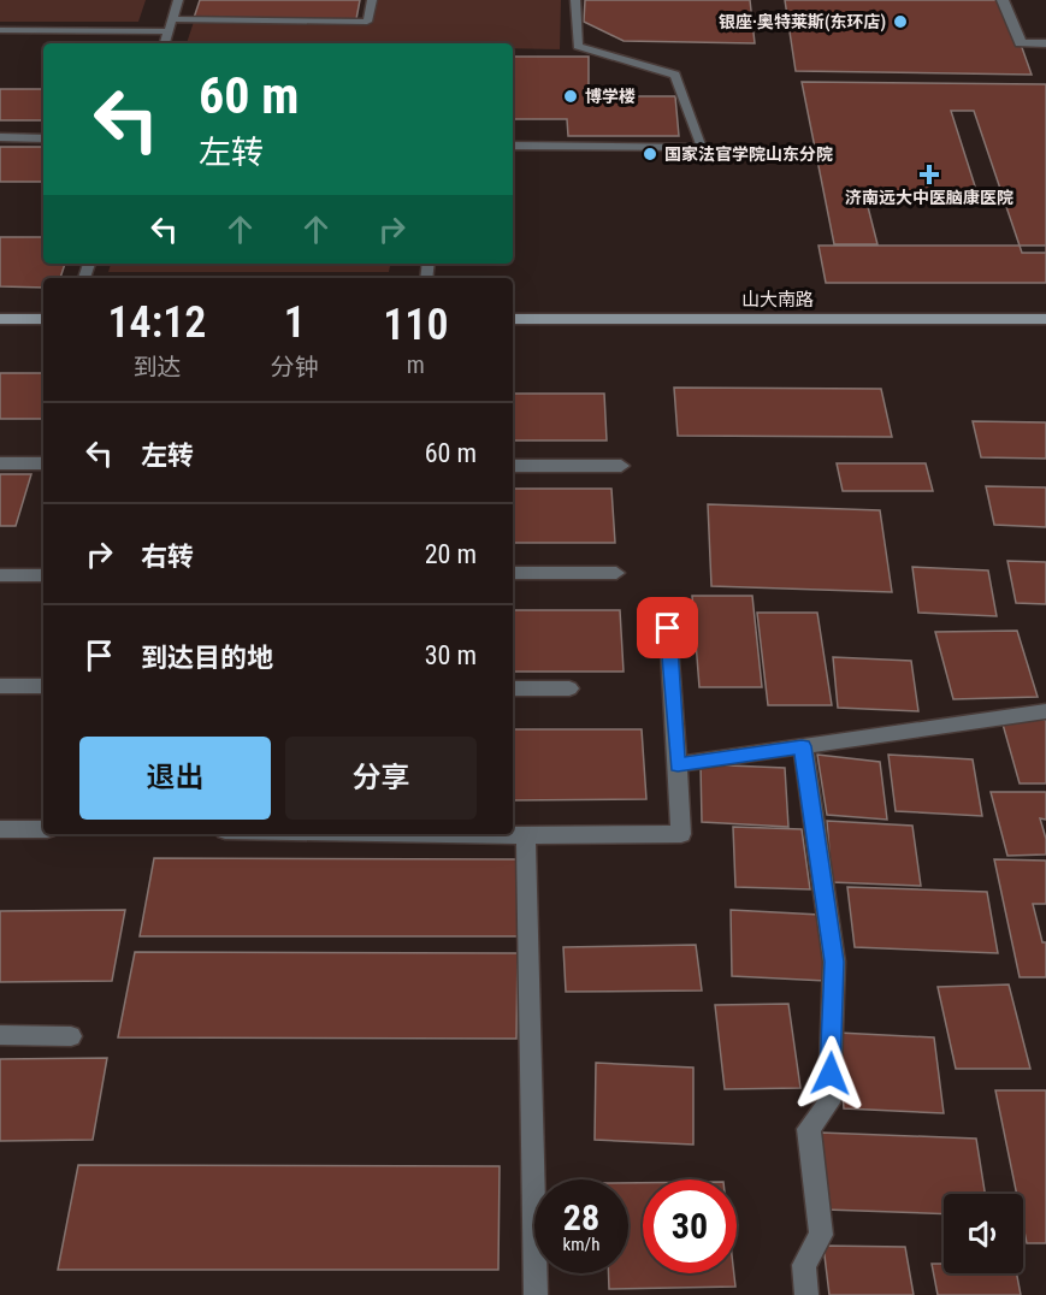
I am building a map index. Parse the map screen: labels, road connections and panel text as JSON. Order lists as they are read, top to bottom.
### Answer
{
  "streets": {
    "main road": ["山大南路"]
  },
  "places": {
    "other": ["银座·奥特莱斯(东环店)", "博学楼", "国家法官学院山东分院"],
    "health": ["济南远大中医脑康医院"]
  },
  "page": {
    "turn": ["60 m", "左转"],
    "eta": [
      "14:12",
      "到达",
      "1",
      "分钟",
      "110",
      "m"
    ],
    "list": [
      {
        "name": "左转",
        "value": "60 m"
      },
      {
        "name": "右转",
        "value": "20 m"
      },
      {
        "name": "到达目的地",
        "value": "30 m"
      }
    ],
    "buttons": ["退出", "分享"],
    "speed": "28 km/h",
    "limit": "30"
  }
}
